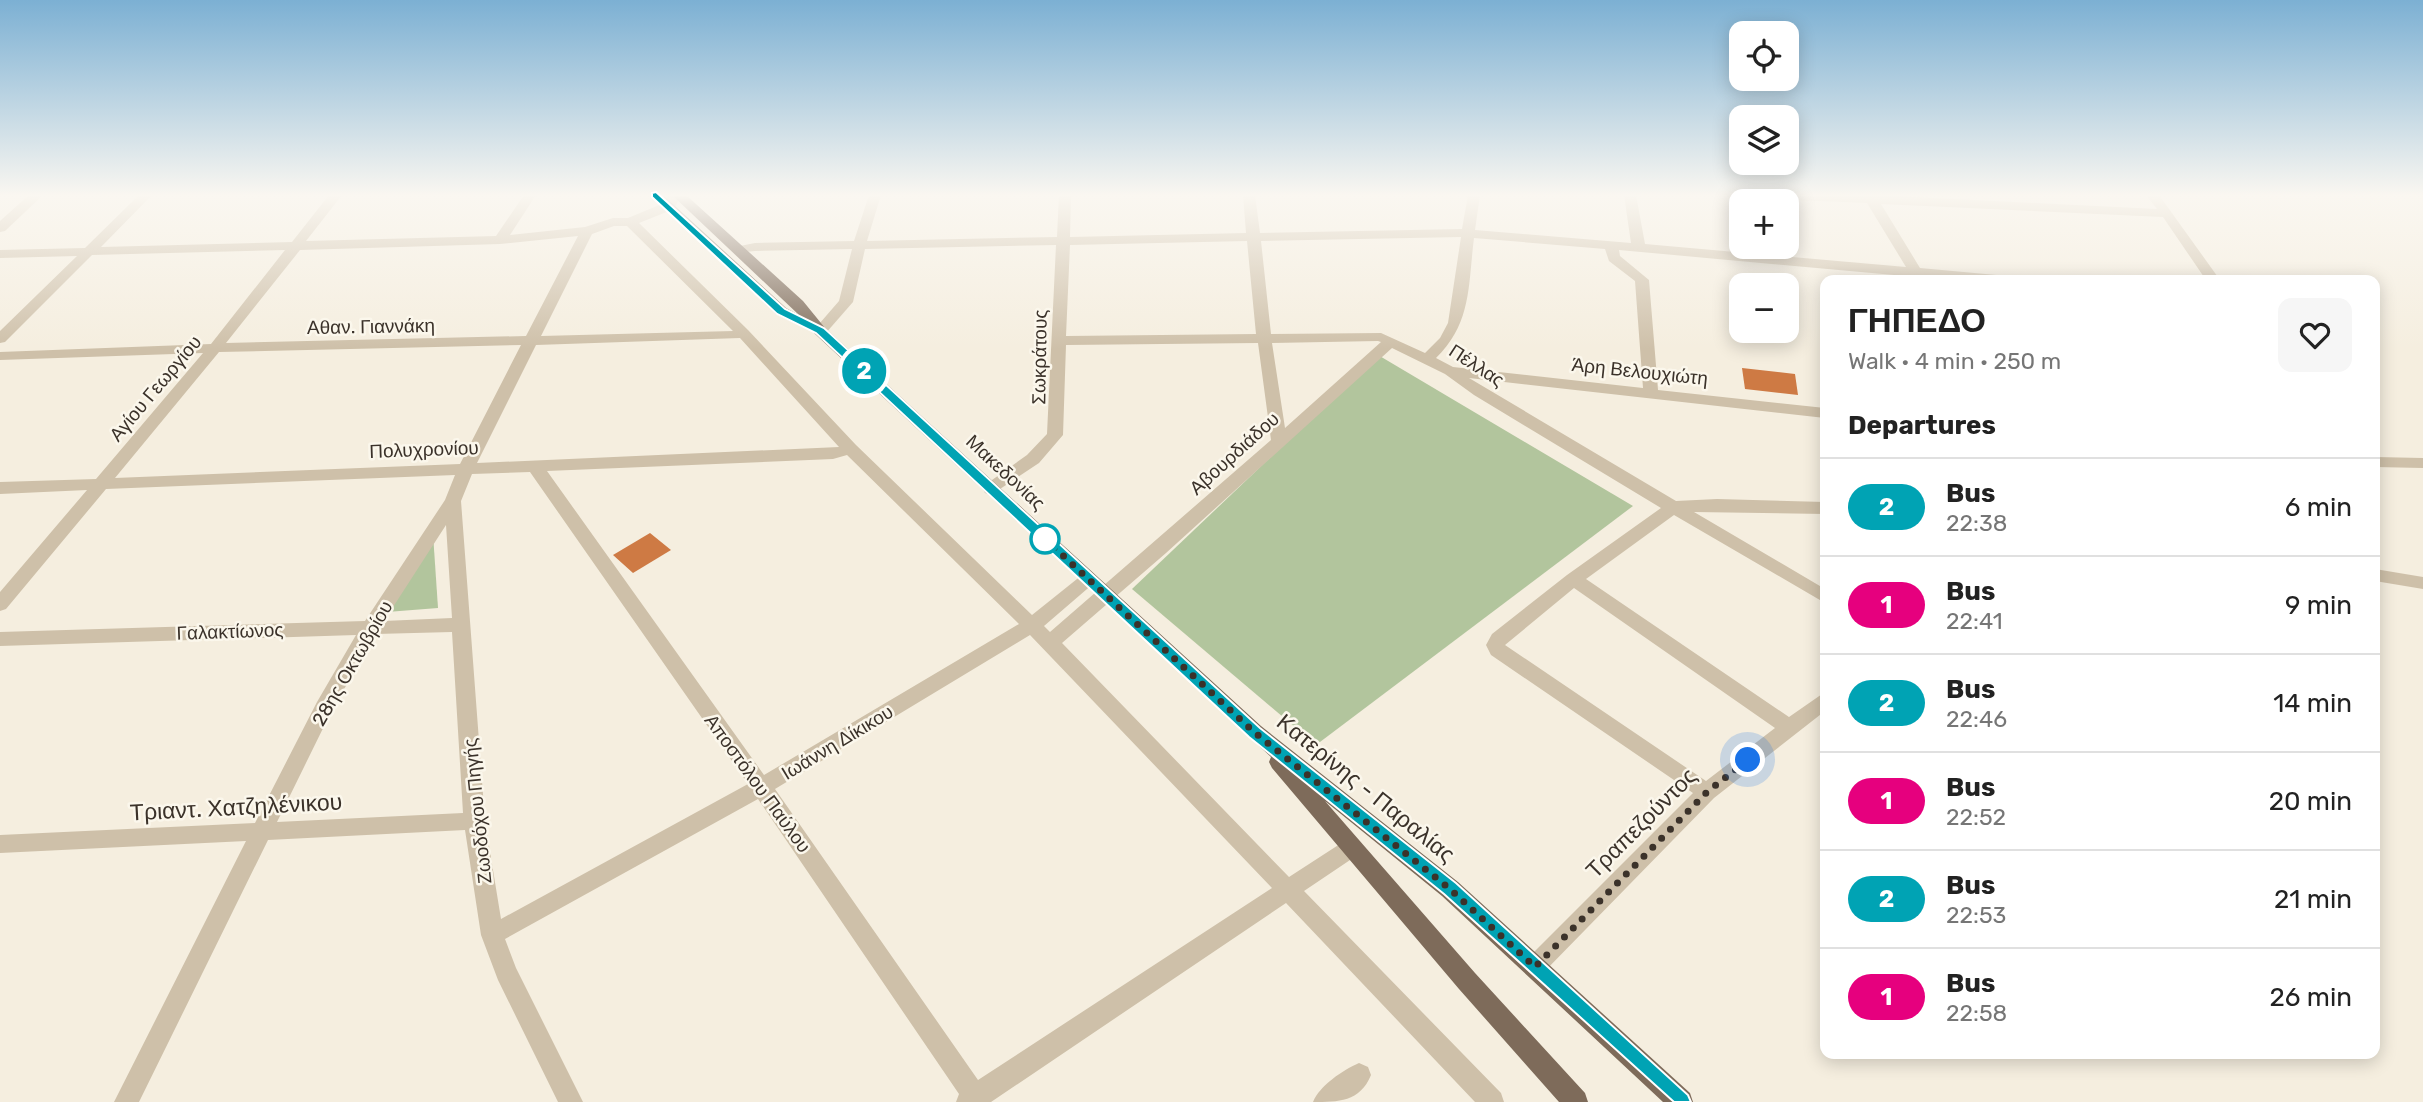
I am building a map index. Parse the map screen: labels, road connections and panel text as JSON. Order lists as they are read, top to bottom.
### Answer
{
  "streets": {
    "main road": ["Μακεδονίας", "Κατερίνης - Παραλίας"],
    "street": [
      "Αθαν. Γιαννάκη",
      "Σωκράτους",
      "Πέλλας",
      "Άρη Βελουχιώτη",
      "Αγίου Γεωργίου",
      "Πολυχρονίου",
      "Αβουρδιάδου",
      "Γαλακτίωνος",
      "28ης Οκτωβρίου",
      "Ιωάννη Δίκικου",
      "Αποστόλου Παύλου",
      "Τριαντ. Χατζηλένικου",
      "Ζωοδόχου Πηγής",
      "Τραπεζούντος"
    ]
  },
  "crossings": [
    ["Αθαν. Γιαννάκη", "Αγίου Γεωργίου"],
    ["Αθαν. Γιαννάκη", "28ης Οκτωβρίου"],
    ["Σωκράτους", "Πέλλας"],
    ["Σωκράτους", "Μακεδονίας"],
    ["Πέλλας", "Άρη Βελουχιώτη"],
    ["Πέλλας", "Αβουρδιάδου"],
    ["Αγίου Γεωργίου", "Πολυχρονίου"],
    ["Πολυχρονίου", "28ης Οκτωβρίου"],
    ["Πολυχρονίου", "Αποστόλου Παύλου"],
    ["Αβουρδιάδου", "Μακεδονίας"],
    ["Μακεδονίας", "Ιωάννη Δίκικου"],
    ["Μακεδονίας", "Κατερίνης - Παραλίας"],
    ["Γαλακτίωνος", "28ης Οκτωβρίου"],
    ["Γαλακτίωνος", "Ζωοδόχου Πηγής"],
    ["28ης Οκτωβρίου", "Τριαντ. Χατζηλένικου"],
    ["28ης Οκτωβρίου", "Ζωοδόχου Πηγής"],
    ["Ιωάννη Δίκικου", "Αποστόλου Παύλου"],
    ["Ιωάννη Δίκικου", "Ζωοδόχου Πηγής"],
    ["Κατερίνης - Παραλίας", "Τραπεζούντος"],
    ["Τριαντ. Χατζηλένικου", "Ζωοδόχου Πηγής"]
  ],
  "lines": ["bus line 2"],
  "page": {
    "on_map": "2",
    "map_buttons": ["+", "−"],
    "heading": [
      ["ΓΗΠΕΔΟ", "Walk · 4 min · 250 m"],
      "Departures"
    ],
    "list": [
      {
        "mark": "2",
        "name": "Bus",
        "note": "22:38",
        "value": "6 min"
      },
      {
        "mark": "1",
        "name": "Bus",
        "note": "22:41",
        "value": "9 min"
      },
      {
        "mark": "2",
        "name": "Bus",
        "note": "22:46",
        "value": "14 min"
      },
      {
        "mark": "1",
        "name": "Bus",
        "note": "22:52",
        "value": "20 min"
      },
      {
        "mark": "2",
        "name": "Bus",
        "note": "22:53",
        "value": "21 min"
      },
      {
        "mark": "1",
        "name": "Bus",
        "note": "22:58",
        "value": "26 min"
      }
    ]
  }
}
